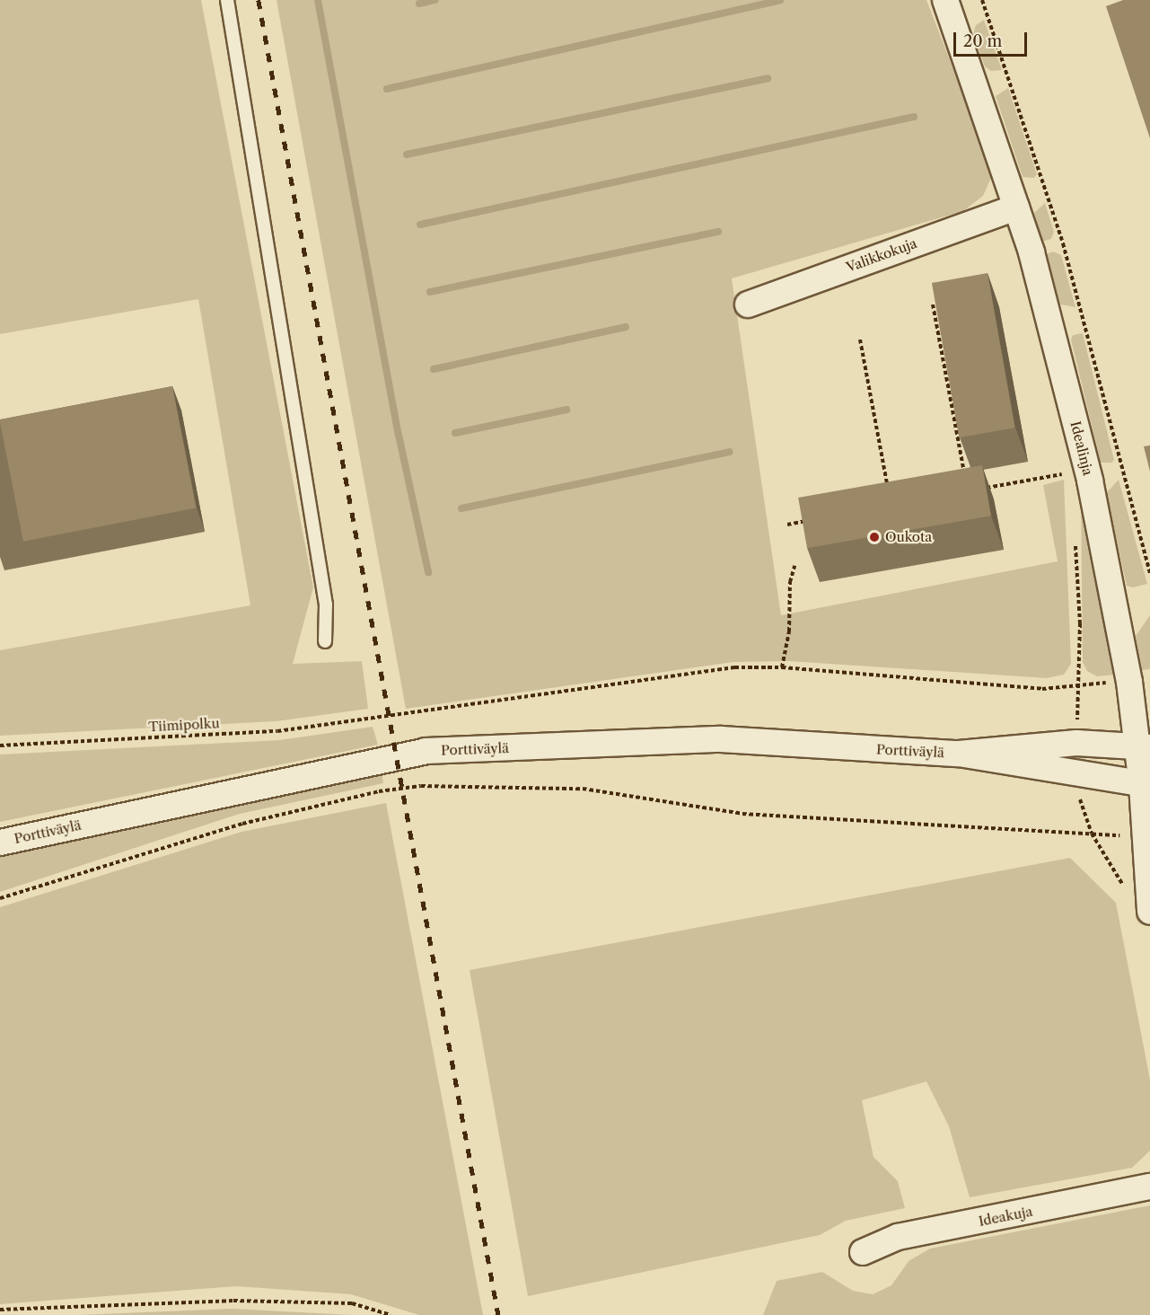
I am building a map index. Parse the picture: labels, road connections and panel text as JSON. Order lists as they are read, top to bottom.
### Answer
{
  "streets": {
    "street": [
      "Valikkokuja",
      "Idealinja",
      "Porttiväylä",
      "Ideakuja"
    ],
    "path": ["Tiimipolku"]
  },
  "crossings": [
    ["Valikkokuja", "Idealinja"],
    ["Idealinja", "Tiimipolku"],
    ["Idealinja", "Porttiväylä"]
  ],
  "places": ["Oukota"],
  "scale_bar": "20 m"
}
